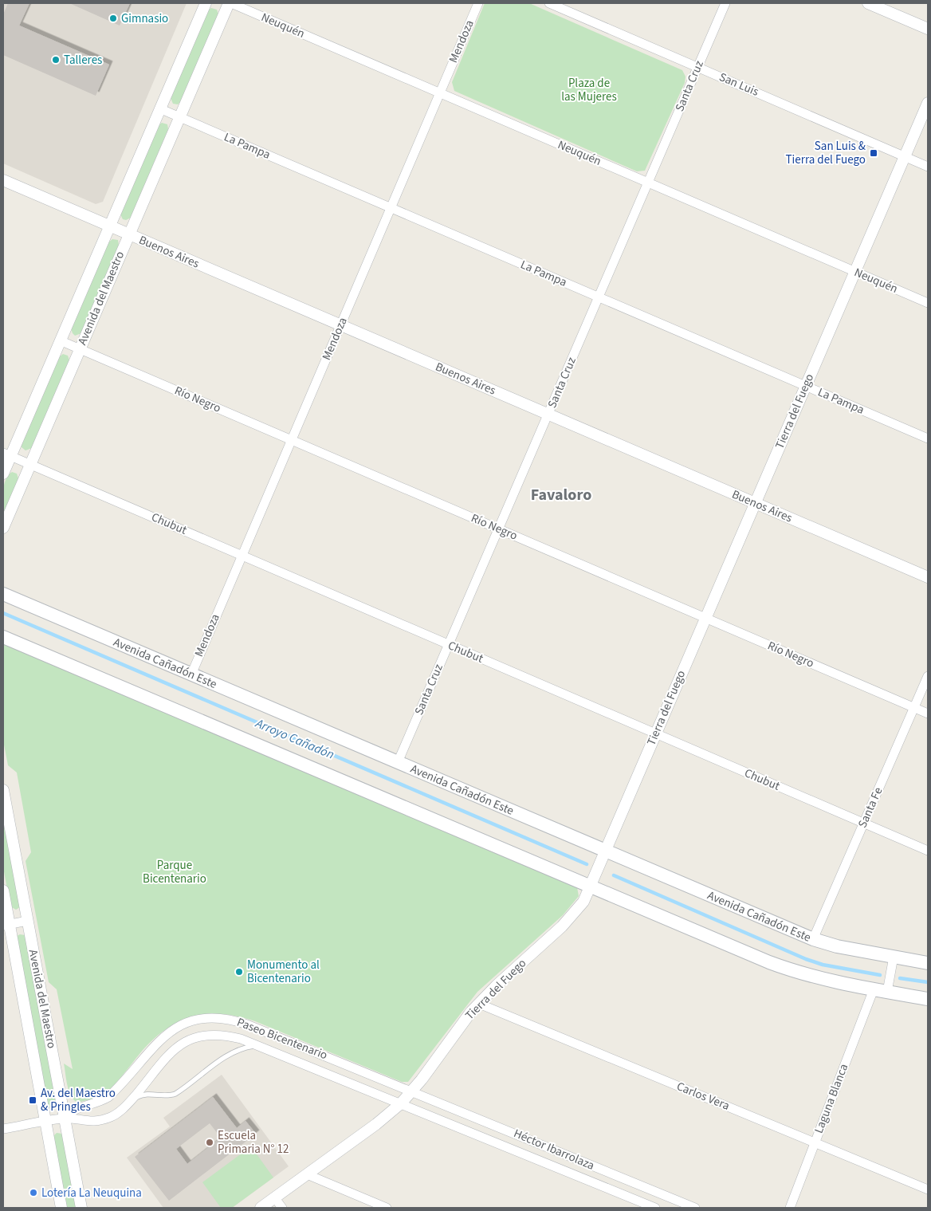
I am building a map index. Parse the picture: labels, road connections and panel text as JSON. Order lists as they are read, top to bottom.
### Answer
{
  "streets": {
    "main road": ["Avenida Cañadón Este"],
    "street": [
      "Neuquén",
      "Mendoza",
      "San Luis",
      "Santa Cruz",
      "La Pampa",
      "Buenos Aires",
      "Avenida del Maestro",
      "Río Negro",
      "Tierra del Fuego",
      "Chubut",
      "Santa Fe",
      "Paseo Bicentenario",
      "Carlos Vera",
      "Laguna Blanca",
      "Héctor Ibarrolaza"
    ]
  },
  "crossings": [
    ["Neuquén", "Mendoza"],
    ["Neuquén", "Santa Cruz"],
    ["Neuquén", "Avenida del Maestro"],
    ["Neuquén", "Tierra del Fuego"],
    ["Mendoza", "La Pampa"],
    ["Mendoza", "Buenos Aires"],
    ["Mendoza", "Río Negro"],
    ["Mendoza", "Chubut"],
    ["Mendoza", "Avenida Cañadón Este"],
    ["San Luis", "Santa Cruz"],
    ["San Luis", "Tierra del Fuego"],
    ["Santa Cruz", "La Pampa"],
    ["Santa Cruz", "Buenos Aires"],
    ["Santa Cruz", "Río Negro"],
    ["Santa Cruz", "Chubut"],
    ["Santa Cruz", "Avenida Cañadón Este"],
    ["La Pampa", "Avenida del Maestro"],
    ["La Pampa", "Tierra del Fuego"],
    ["Buenos Aires", "Avenida del Maestro"],
    ["Buenos Aires", "Tierra del Fuego"],
    ["Avenida del Maestro", "Río Negro"],
    ["Avenida del Maestro", "Chubut"],
    ["Avenida del Maestro", "Paseo Bicentenario"],
    ["Río Negro", "Tierra del Fuego"],
    ["Río Negro", "Santa Fe"],
    ["Tierra del Fuego", "Chubut"],
    ["Tierra del Fuego", "Avenida Cañadón Este"],
    ["Tierra del Fuego", "Paseo Bicentenario"],
    ["Tierra del Fuego", "Carlos Vera"],
    ["Tierra del Fuego", "Héctor Ibarrolaza"],
    ["Chubut", "Santa Fe"],
    ["Avenida Cañadón Este", "Santa Fe"],
    ["Paseo Bicentenario", "Héctor Ibarrolaza"],
    ["Carlos Vera", "Laguna Blanca"]
  ],
  "districts": ["Favaloro"],
  "water": ["Arroyo Cañadón"],
  "parks": ["Plaza de las Mujeres", "Parque Bicentenario"],
  "places": {
    "other": [
      "Gimnasio",
      "Talleres",
      "Monumento al Bicentenario",
      "Escuela Primaria N° 12",
      "Lotería La Neuquina"
    ],
    "transit": ["San Luis & Tierra del Fuego", "Av. del Maestro & Pringles"]
  }
}
